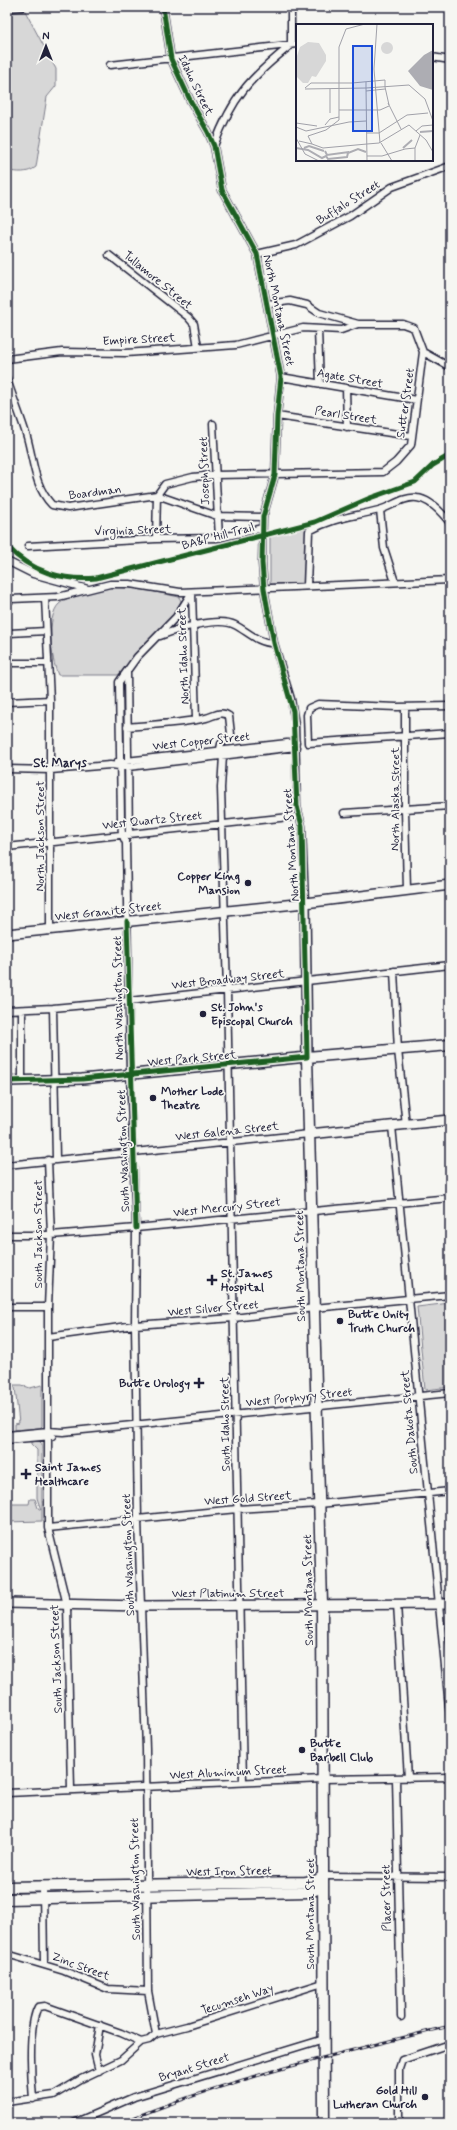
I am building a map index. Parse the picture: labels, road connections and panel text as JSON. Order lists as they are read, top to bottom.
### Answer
{
  "streets": {
    "main road": ["West Park Street", "South Montana Street", "West Iron Street"],
    "street": [
      "Idaho Street",
      "Buffalo Street",
      "Tullamore Street",
      "North Montana Street",
      "Empire Street",
      "Agate Street",
      "Sutter Street",
      "Pearl Street",
      "Joseph Street",
      "Boardman",
      "Virginia Street",
      "North Idaho Street",
      "West Copper Street",
      "North Alaska Street",
      "West Quartz Street",
      "North Jackson Street",
      "West Granite Street",
      "West Broadway Street",
      "North Washington Street",
      "West Galena Street",
      "South Washington Street",
      "West Mercury Street",
      "South Jackson Street",
      "West Silver Street",
      "West Porphyry Street",
      "South Dakota Street",
      "South Idaho Street",
      "West Gold Street",
      "West Platinum Street",
      "West Aluminum Street",
      "Placer Street",
      "Zinc Street",
      "Tecumseh Way",
      "Bryant Street"
    ],
    "cycle path": ["BA&P Hill Trail"]
  },
  "crossings": [
    ["Idaho Street", "North Montana Street"],
    ["Buffalo Street", "North Montana Street"],
    ["Tullamore Street", "Empire Street"],
    ["North Montana Street", "Empire Street"],
    ["North Montana Street", "Agate Street"],
    ["North Montana Street", "Sutter Street"],
    ["North Montana Street", "Pearl Street"],
    ["North Montana Street", "Boardman"],
    ["North Montana Street", "Virginia Street"],
    ["North Montana Street", "West Copper Street"],
    ["North Montana Street", "West Quartz Street"],
    ["North Montana Street", "West Granite Street"],
    ["North Montana Street", "West Broadway Street"],
    ["North Montana Street", "West Park Street"],
    ["North Montana Street", "South Montana Street"],
    ["Empire Street", "Sutter Street"],
    ["Agate Street", "Sutter Street"],
    ["Sutter Street", "Pearl Street"],
    ["Joseph Street", "Boardman"],
    ["Joseph Street", "Virginia Street"],
    ["North Idaho Street", "North Washington Street"],
    ["West Copper Street", "North Jackson Street"],
    ["West Copper Street", "North Washington Street"],
    ["North Alaska Street", "West Granite Street"],
    ["West Quartz Street", "North Jackson Street"],
    ["West Quartz Street", "North Washington Street"],
    ["North Jackson Street", "West Granite Street"],
    ["West Granite Street", "North Washington Street"],
    ["West Broadway Street", "North Washington Street"],
    ["North Washington Street", "West Park Street"],
    ["North Washington Street", "South Washington Street"],
    ["West Park Street", "South Washington Street"],
    ["West Park Street", "South Montana Street"],
    ["West Park Street", "South Idaho Street"],
    ["West Galena Street", "South Washington Street"],
    ["West Galena Street", "South Jackson Street"],
    ["West Galena Street", "South Montana Street"],
    ["West Galena Street", "South Dakota Street"],
    ["West Galena Street", "South Idaho Street"],
    ["South Washington Street", "West Mercury Street"],
    ["South Washington Street", "West Silver Street"],
    ["South Washington Street", "West Porphyry Street"],
    ["South Washington Street", "West Gold Street"],
    ["South Washington Street", "West Platinum Street"],
    ["South Washington Street", "West Aluminum Street"],
    ["South Washington Street", "West Iron Street"],
    ["South Washington Street", "Zinc Street"],
    ["South Washington Street", "Tecumseh Way"],
    ["West Mercury Street", "South Jackson Street"],
    ["West Mercury Street", "South Montana Street"],
    ["West Mercury Street", "South Dakota Street"],
    ["West Mercury Street", "South Idaho Street"],
    ["South Jackson Street", "West Silver Street"],
    ["South Jackson Street", "West Porphyry Street"],
    ["South Jackson Street", "West Gold Street"],
    ["South Jackson Street", "West Platinum Street"],
    ["South Jackson Street", "West Aluminum Street"],
    ["South Montana Street", "West Silver Street"],
    ["South Montana Street", "West Porphyry Street"],
    ["South Montana Street", "West Gold Street"],
    ["South Montana Street", "West Platinum Street"],
    ["South Montana Street", "West Aluminum Street"],
    ["South Montana Street", "West Iron Street"],
    ["South Montana Street", "Tecumseh Way"],
    ["South Montana Street", "Bryant Street"],
    ["West Silver Street", "South Dakota Street"],
    ["West Silver Street", "South Idaho Street"],
    ["West Porphyry Street", "South Dakota Street"],
    ["West Porphyry Street", "South Idaho Street"],
    ["South Dakota Street", "West Gold Street"],
    ["South Dakota Street", "West Platinum Street"],
    ["South Idaho Street", "West Gold Street"],
    ["South Idaho Street", "West Platinum Street"],
    ["South Idaho Street", "West Aluminum Street"],
    ["West Aluminum Street", "Placer Street"],
    ["West Iron Street", "Placer Street"]
  ],
  "districts": ["St. Marys"],
  "places": {
    "other": [
      "Copper King Mansion",
      "St. John's Episcopal Church",
      "Mother Lode Theatre",
      "Butte Unity Truth Church",
      "Butte Barbell Club",
      "Gold Hill Lutheran Church"
    ],
    "health": ["St. James Hospital", "Butte Urology", "Saint James Healthcare"]
  },
  "north": "top"
}
